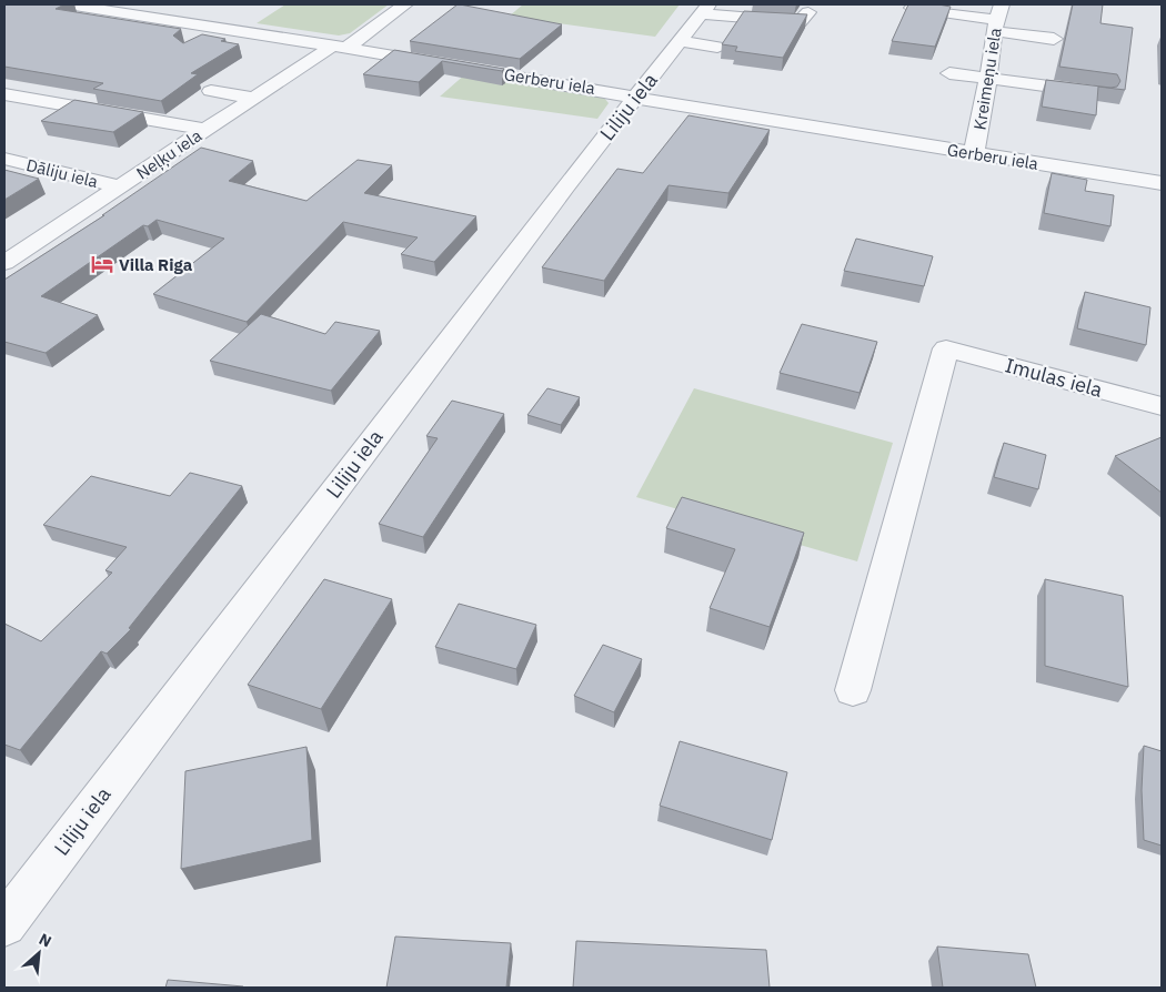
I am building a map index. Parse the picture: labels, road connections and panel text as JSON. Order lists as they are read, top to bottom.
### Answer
{
  "streets": {
    "street": [
      "Kreimeņu iela",
      "Gerberu iela",
      "Liliju iela",
      "Neļķu iela",
      "Dāliju iela",
      "Imulas iela"
    ]
  },
  "crossings": [
    ["Kreimeņu iela", "Gerberu iela"],
    ["Gerberu iela", "Liliju iela"],
    ["Gerberu iela", "Neļķu iela"],
    ["Neļķu iela", "Dāliju iela"]
  ],
  "places": {
    "hotel": ["Villa Riga"]
  },
  "north": "top right"
}
